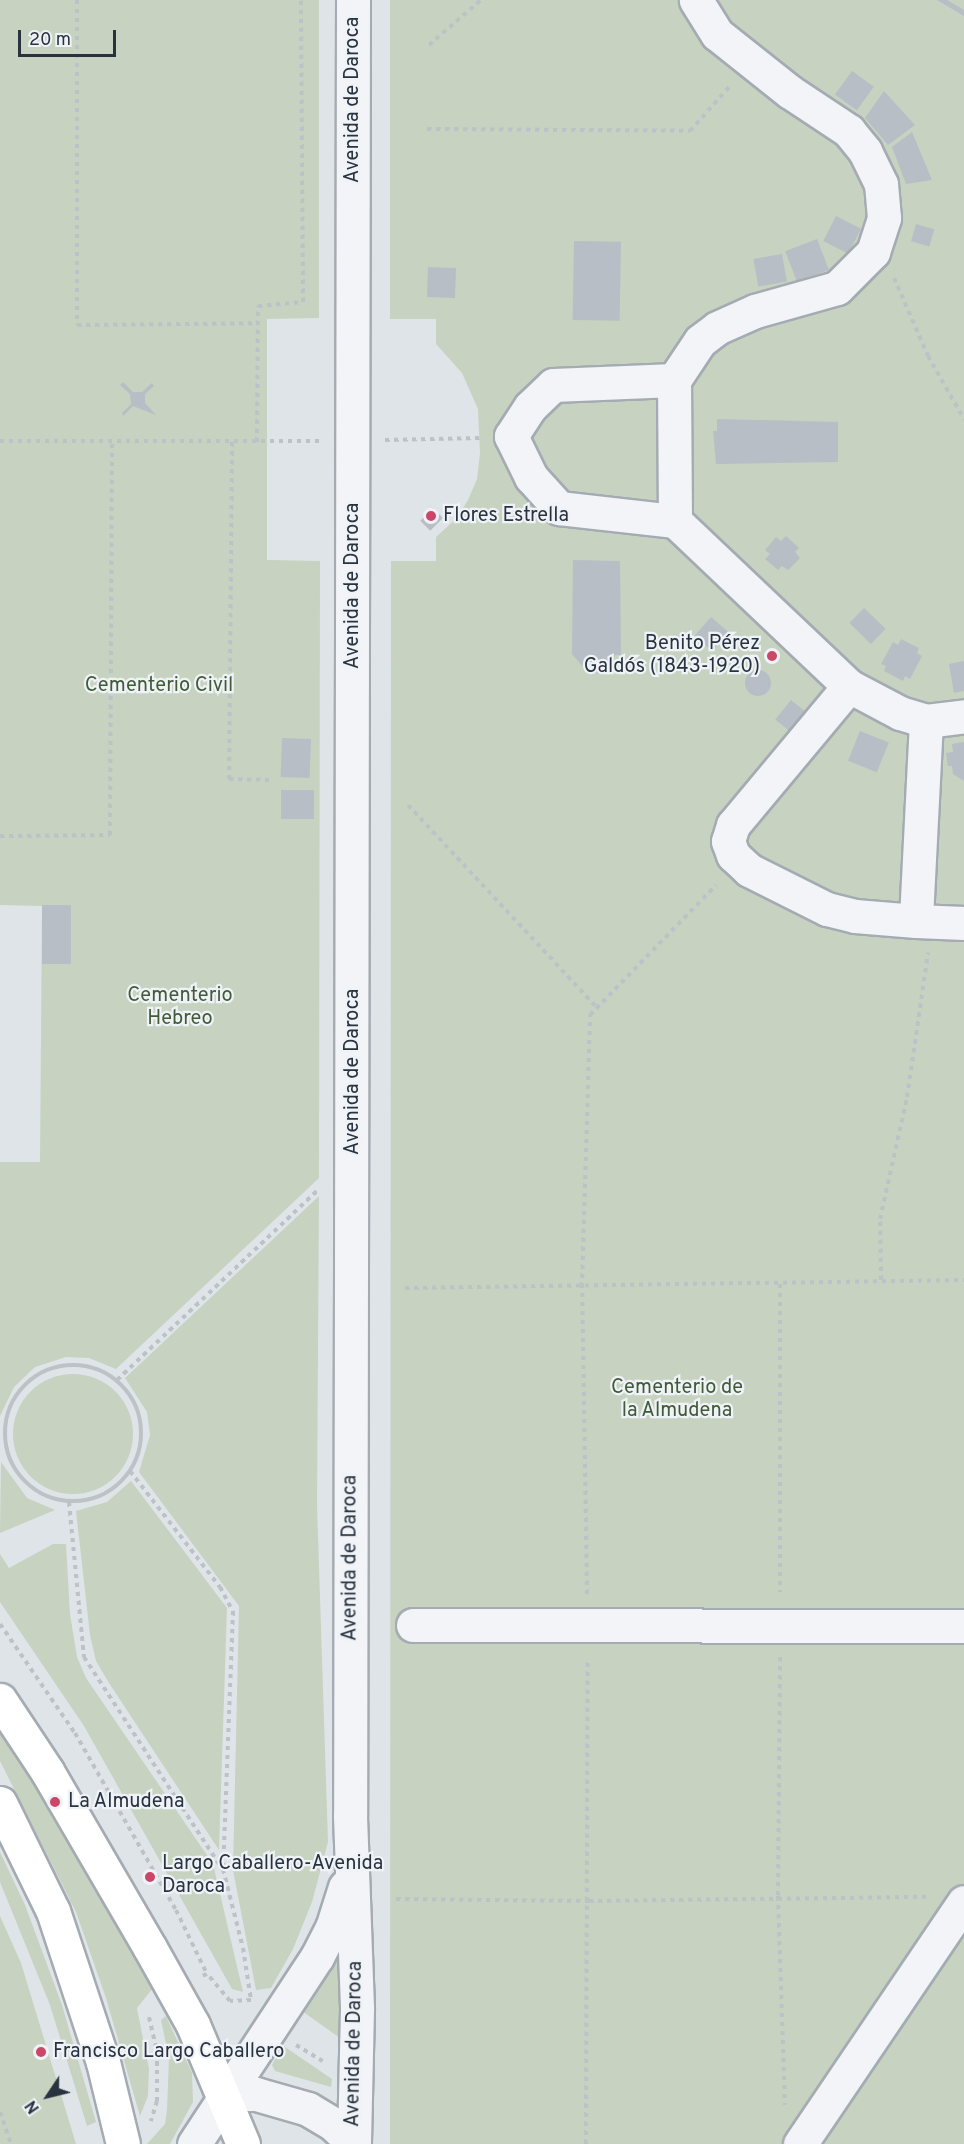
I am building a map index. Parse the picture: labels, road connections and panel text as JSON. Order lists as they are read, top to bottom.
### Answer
{
  "streets": {
    "street": ["Avenida de Daroca"]
  },
  "parks": ["Cementerio Civil", "Cementerio Hebreo", "Cementerio de la Almudena"],
  "places": [
    "Flores Estrella",
    "Benito Pérez Galdós (1843-1920)",
    "La Almudena",
    "Largo Caballero-Avenida Daroca",
    "Francisco Largo Caballero"
  ],
  "scale_bar": "20 m",
  "north": "bottom left"
}
